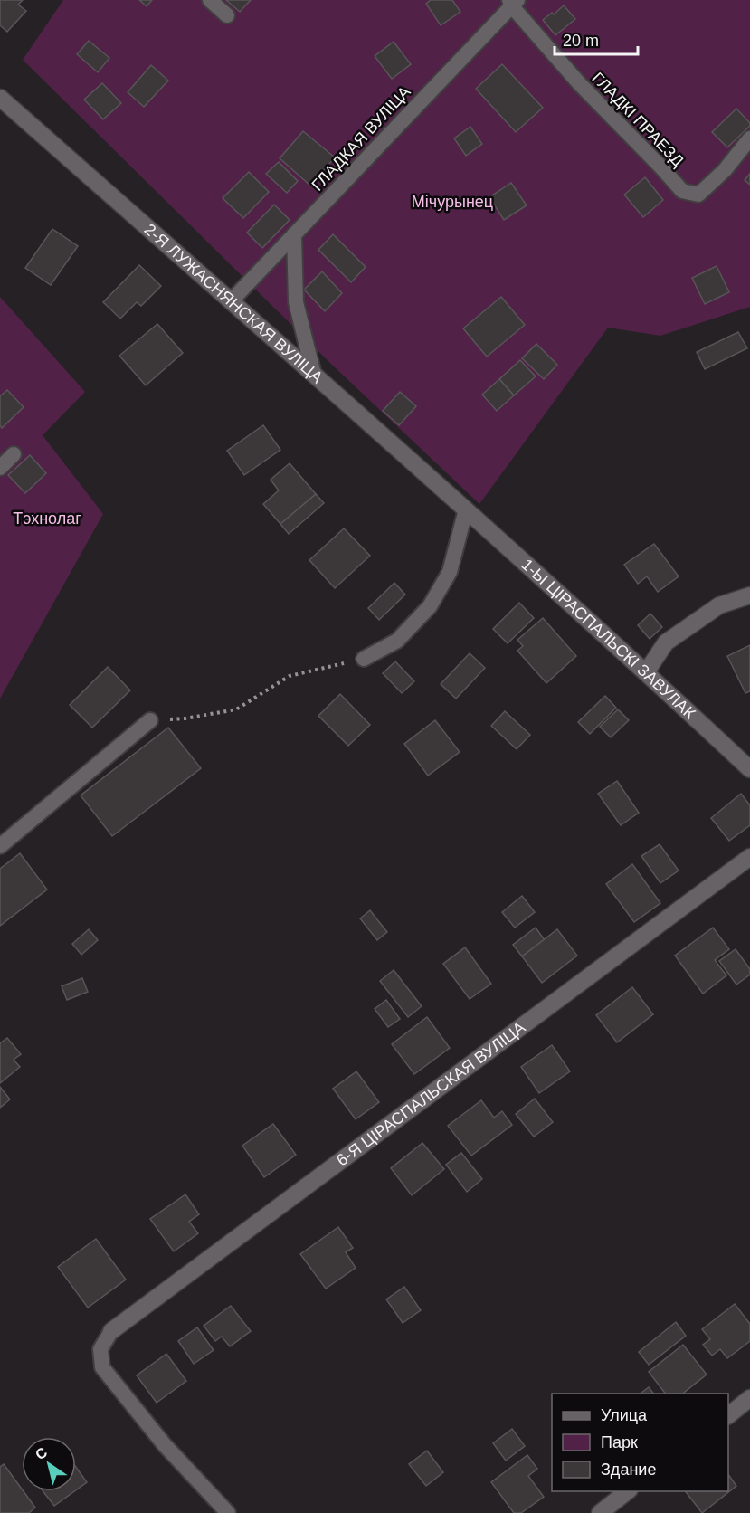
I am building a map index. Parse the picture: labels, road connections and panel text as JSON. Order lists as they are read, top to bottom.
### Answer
{
  "streets": {
    "street": ["2-Я ЛУЖАСНЯНСКАЯ ВУЛІЦА", "1-Ы ЦІРАСПАЛЬСКІ ЗАВУЛАК", "6-Я ЦІРАСПАЛЬСКАЯ ВУЛІЦА"],
    "lane": ["ГЛАДКІ ПРАЕЗД", "ГЛАДКАЯ ВУЛІЦА"]
  },
  "crossings": [
    ["ГЛАДКІ ПРАЕЗД", "ГЛАДКАЯ ВУЛІЦА"],
    ["ГЛАДКАЯ ВУЛІЦА", "2-Я ЛУЖАСНЯНСКАЯ ВУЛІЦА"],
    ["2-Я ЛУЖАСНЯНСКАЯ ВУЛІЦА", "1-Ы ЦІРАСПАЛЬСКІ ЗАВУЛАК"]
  ],
  "parks": ["Мічурынец", "Тэхнолаг"],
  "legend": ["Улица", "Парк", "Здание"],
  "scale_bar": "20 m",
  "north": "top left"
}
